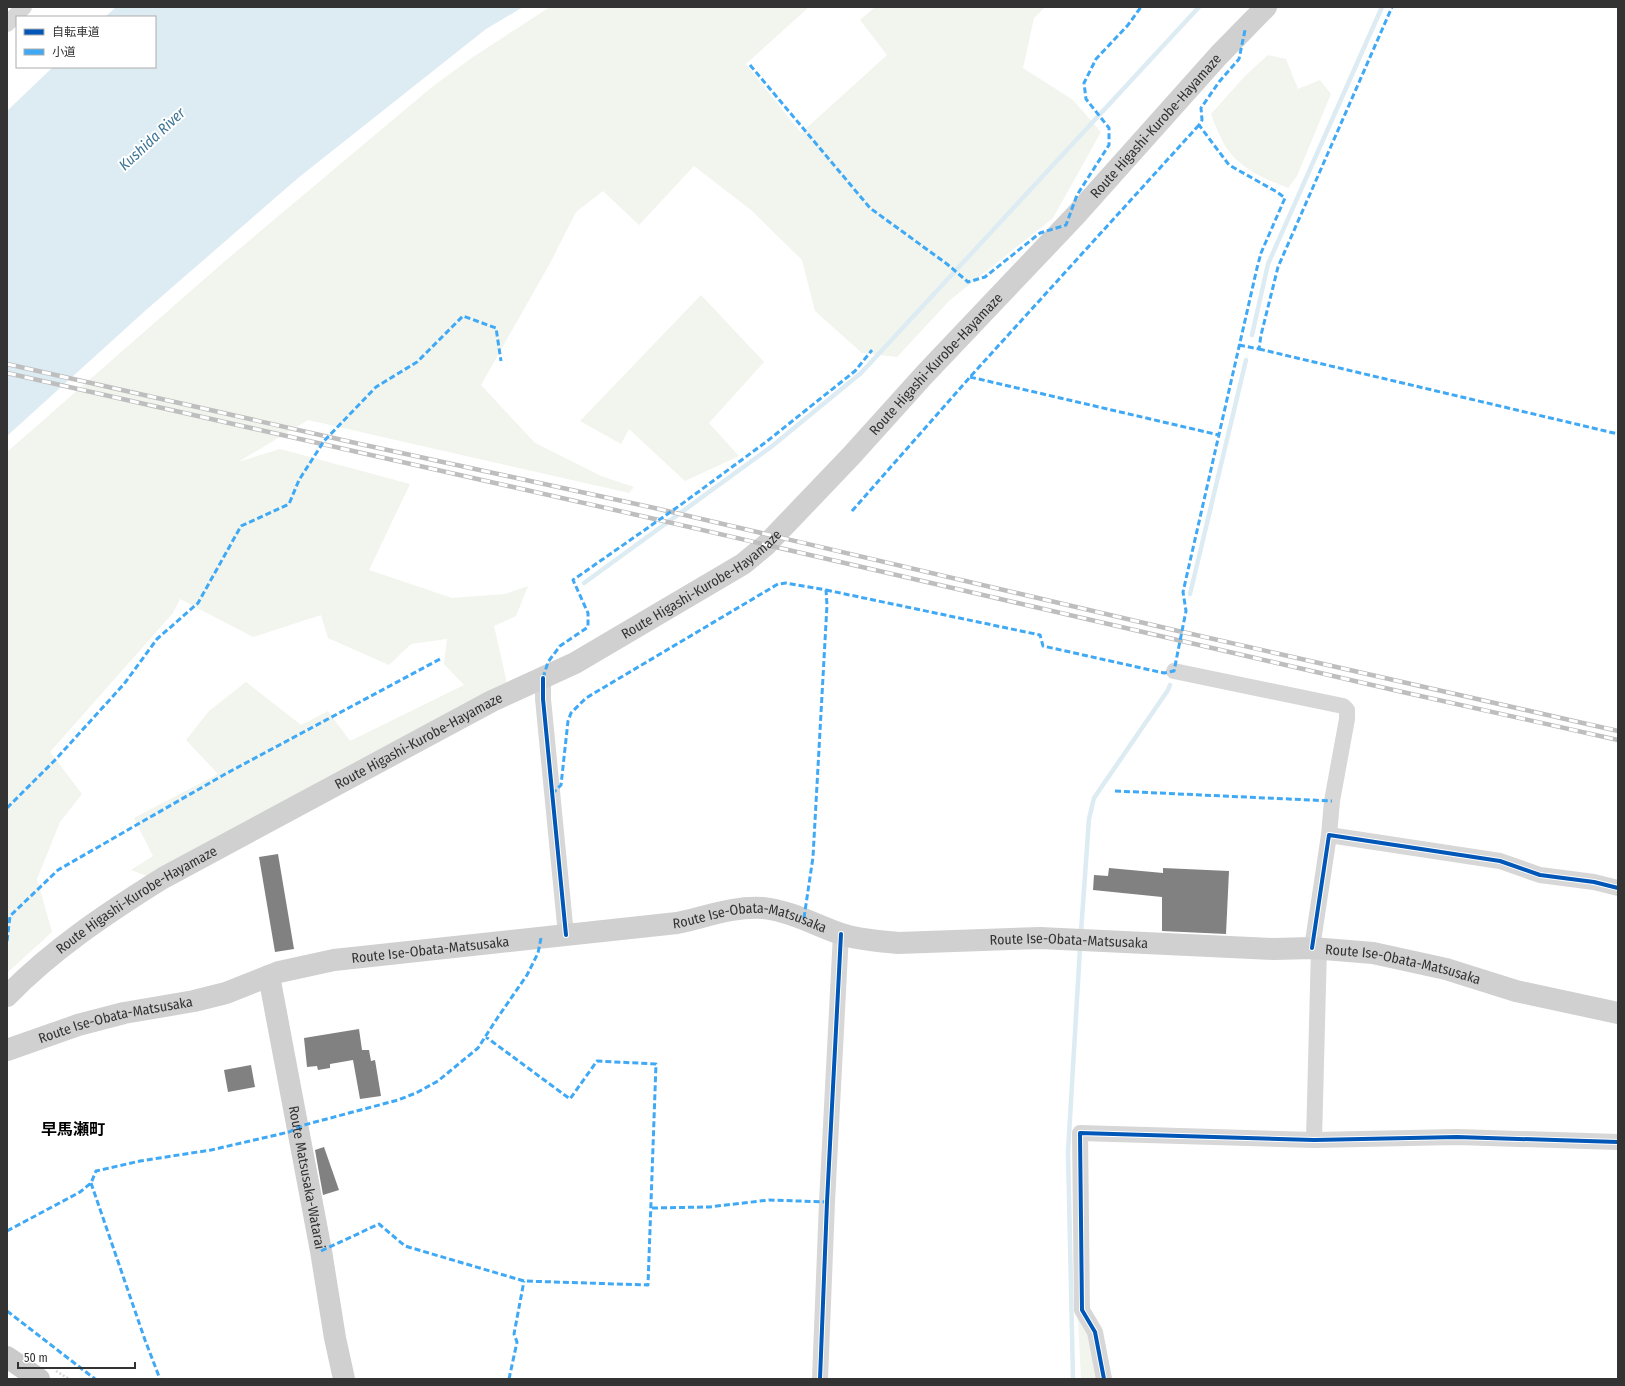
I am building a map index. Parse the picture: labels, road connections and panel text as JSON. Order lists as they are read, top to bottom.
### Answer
{
  "streets": {
    "main road": ["Route Higashi-Kurobe-Hayamaze", "Route Ise-Obata-Matsusaka", "Route Matsusaka-Watarai"]
  },
  "crossings": [
    ["Route Ise-Obata-Matsusaka", "Route Matsusaka-Watarai"]
  ],
  "districts": ["早馬瀬町"],
  "water": ["Kushida River"],
  "legend": ["自転車道", "小道"],
  "scale_bar": "50 m"
}
